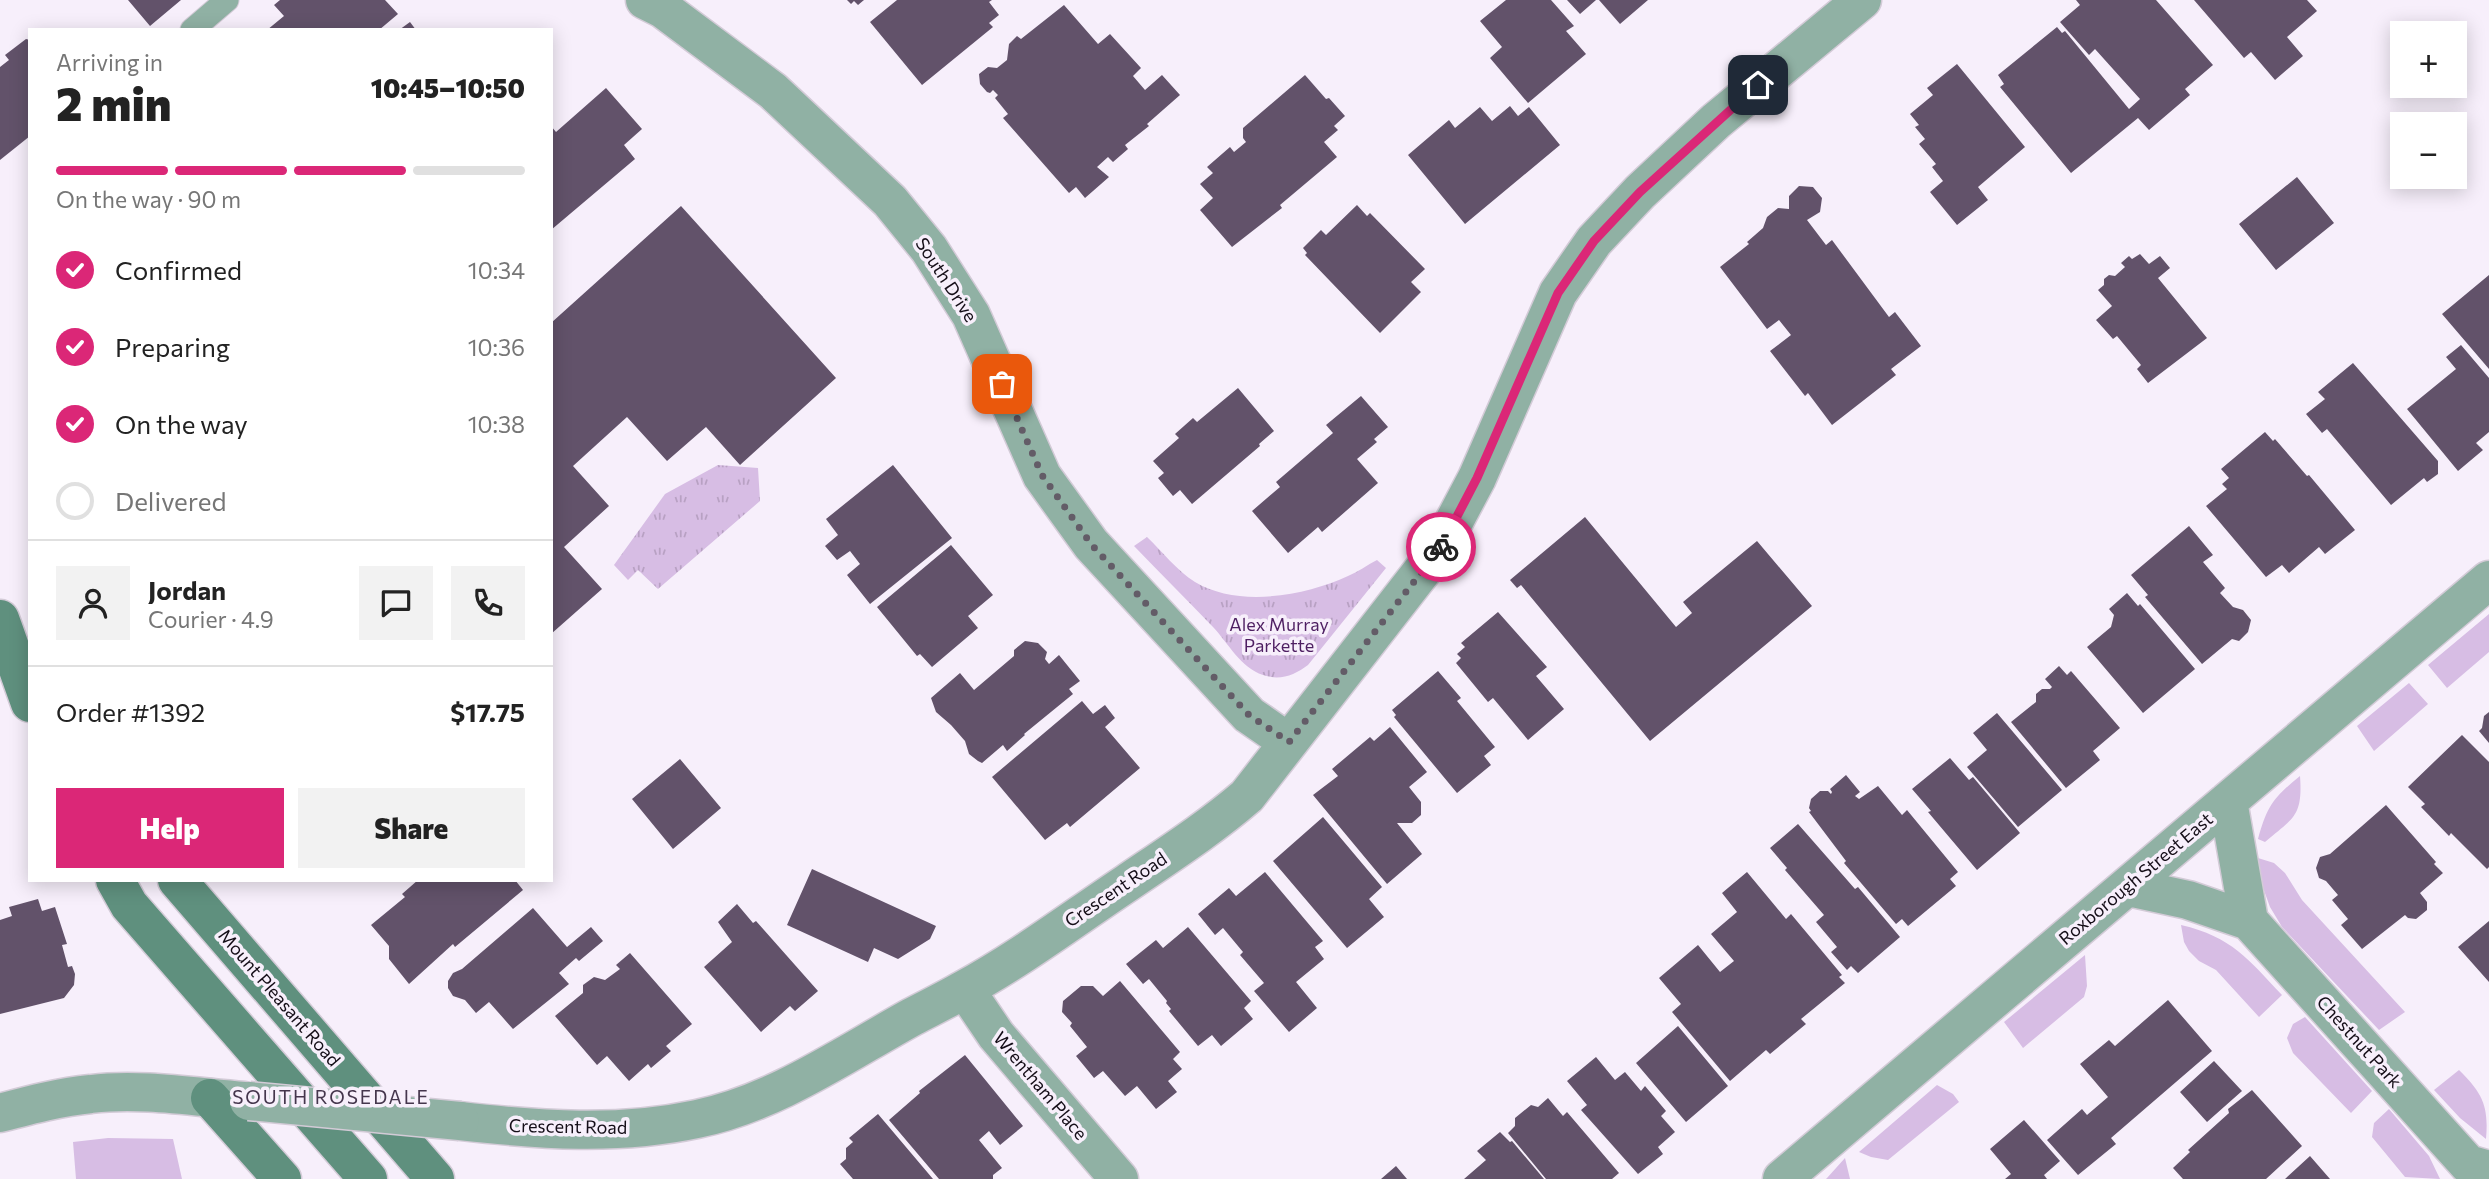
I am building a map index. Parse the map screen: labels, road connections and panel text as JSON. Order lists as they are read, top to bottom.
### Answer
{
  "streets": {
    "main road": ["Mount Pleasant Road"],
    "street": [
      "South Drive",
      "Roxborough Street East",
      "Crescent Road",
      "Chestnut Park",
      "Wrentham Place"
    ]
  },
  "crossings": [
    ["South Drive", "Crescent Road"],
    ["Roxborough Street East", "Chestnut Park"],
    ["Crescent Road", "Wrentham Place"]
  ],
  "districts": ["SOUTH ROSEDALE"],
  "parks": ["Alex Murray Parkette"],
  "page": {
    "map_buttons": ["+", "−"],
    "heading": ["2 min", "Arriving in", "10:45–10:50"],
    "panel": [
      "Jordan",
      "Courier · 4.9",
      "Order #1392",
      "$17.75"
    ],
    "bar": "On the way · 90 m",
    "list": [
      ["Confirmed", "10:34"],
      ["Preparing", "10:36"],
      ["On the way", "10:38"],
      "Delivered"
    ],
    "buttons": ["Help", "Share"]
  }
}
